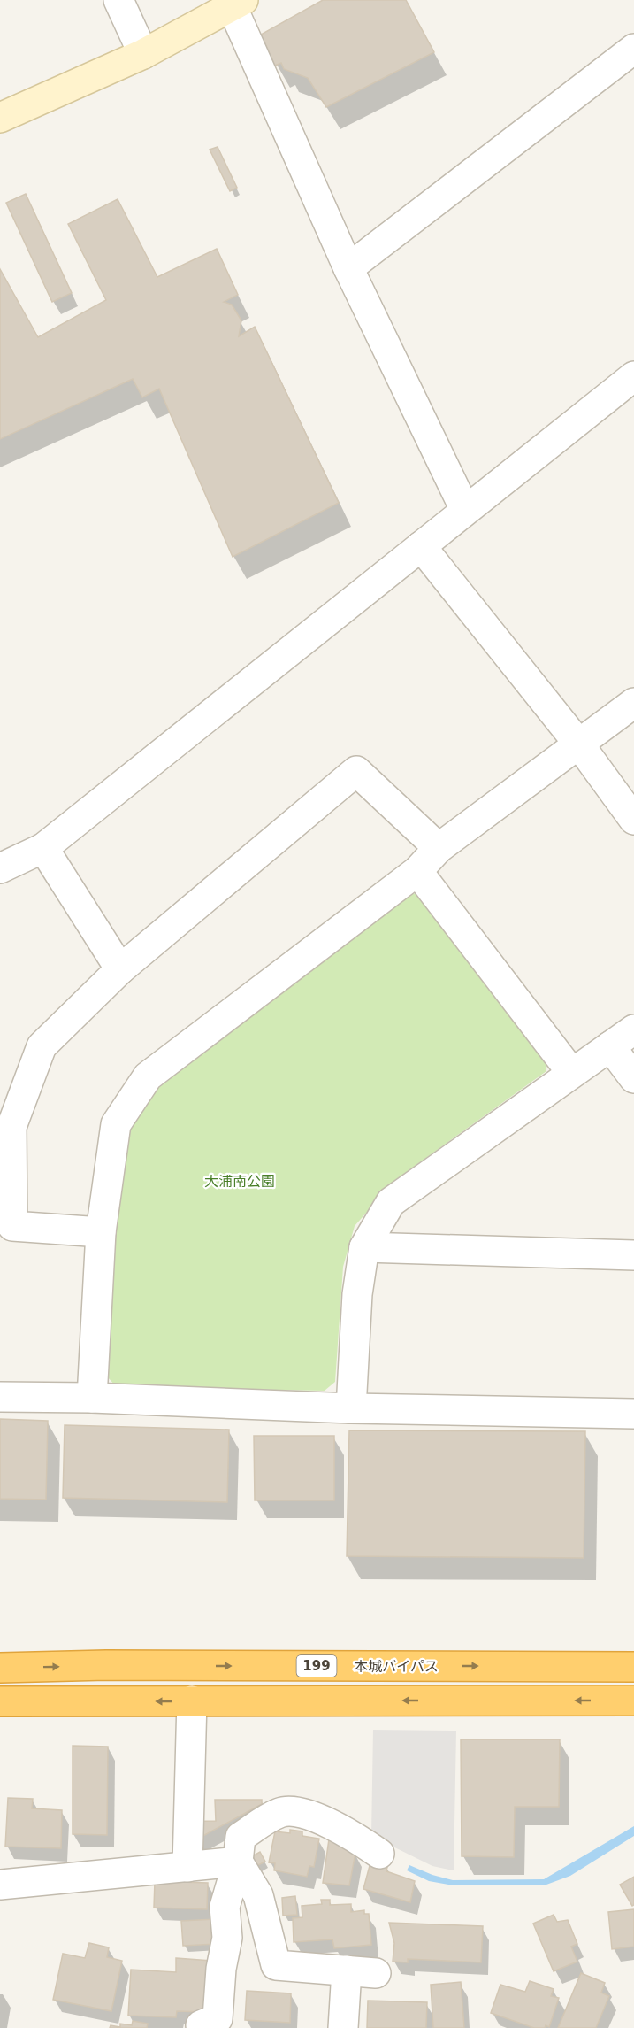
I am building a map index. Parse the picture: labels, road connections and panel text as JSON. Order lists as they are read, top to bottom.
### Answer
{
  "streets": {
    "highway": ["199", "本城バイパス"]
  },
  "parks": ["大浦南公園"]
}
